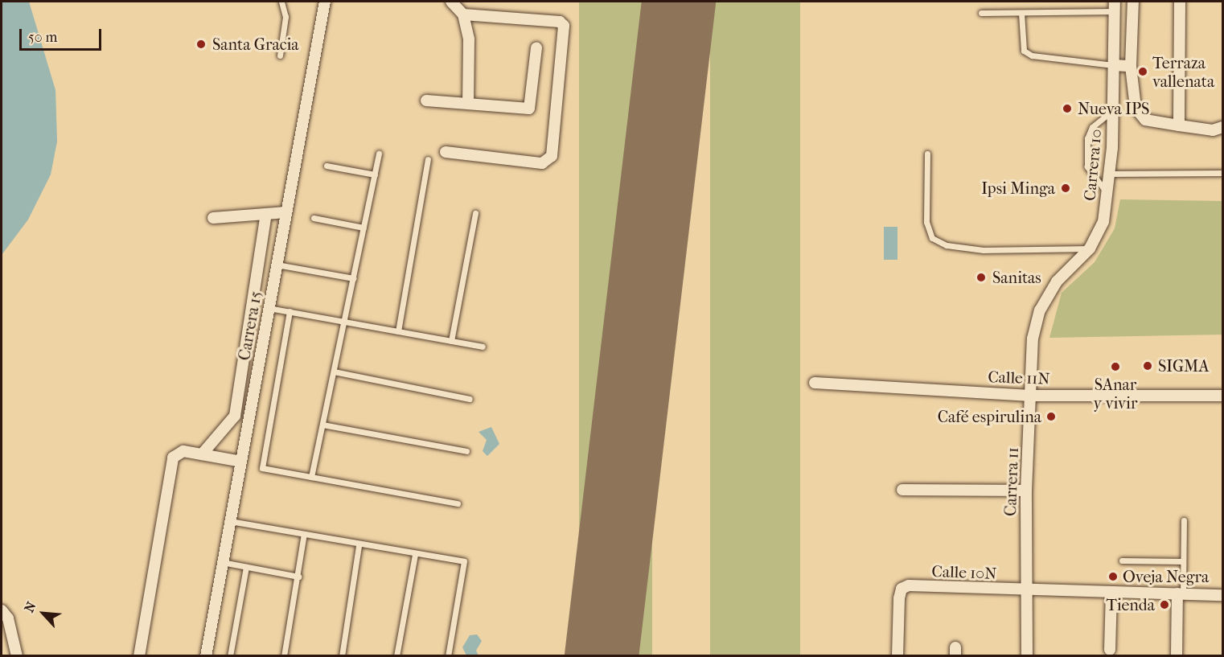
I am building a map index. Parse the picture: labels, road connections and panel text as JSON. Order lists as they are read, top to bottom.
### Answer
{
  "streets": {
    "street": [
      "Carrera 10",
      "Carrera 15",
      "Calle 11N",
      "Carrera 11",
      "Calle 10N"
    ]
  },
  "crossings": [
    ["Carrera 10", "Carrera 11"],
    ["Calle 11N", "Carrera 11"],
    ["Carrera 11", "Calle 10N"]
  ],
  "places": [
    "Santa Gracia",
    "Terraza vallenata",
    "Nueva IPS",
    "Ipsi Minga",
    "Sanitas",
    "SIGMA",
    "SAnar y vivir",
    "Café espirulina",
    "Oveja Negra",
    "Tienda"
  ],
  "scale_bar": "50 m",
  "north": "top left"
}
